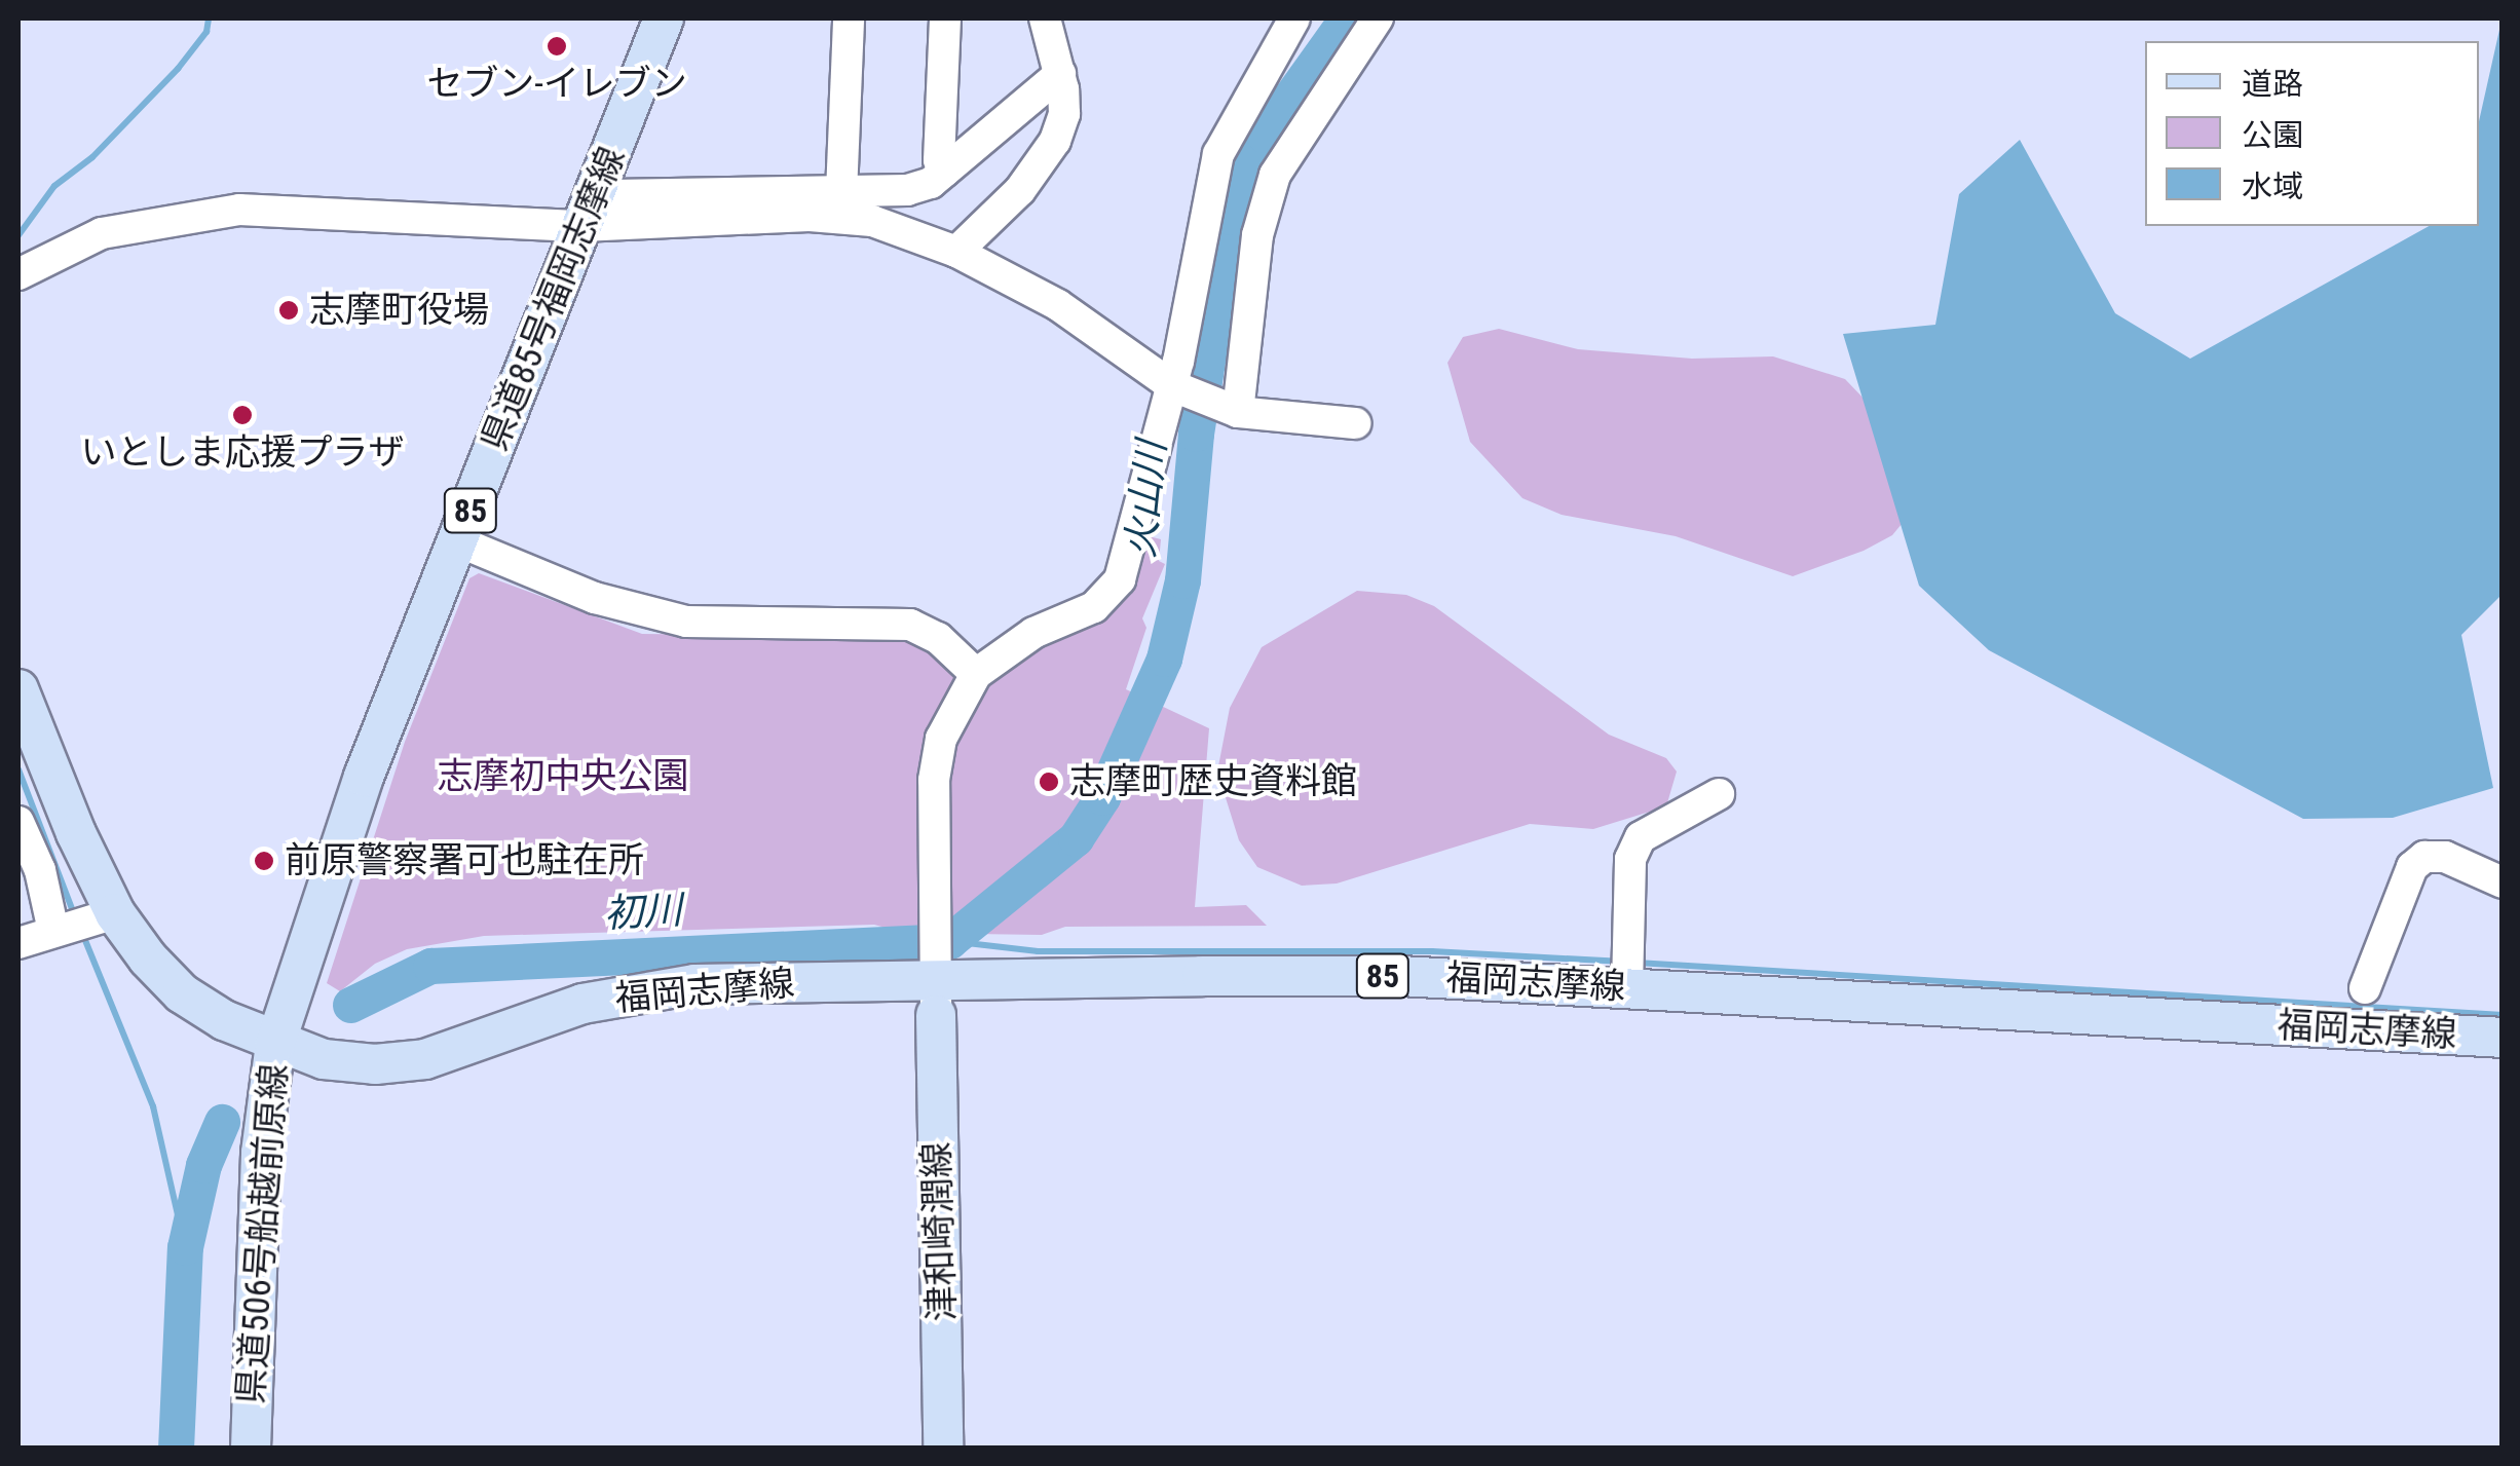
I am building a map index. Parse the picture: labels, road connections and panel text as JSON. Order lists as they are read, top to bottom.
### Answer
{
  "streets": {
    "main road": [
      "県道85号福岡志摩線",
      "85",
      "福岡志摩線",
      "津和崎潤線",
      "県道506号船越前原線"
    ]
  },
  "crossings": [
    ["県道85号福岡志摩線", "福岡志摩線"],
    ["県道85号福岡志摩線", "県道506号船越前原線"],
    ["福岡志摩線", "津和崎潤線"],
    ["福岡志摩線", "県道506号船越前原線"]
  ],
  "water": ["火山川", "初川"],
  "parks": ["志摩初中央公園"],
  "places": [
    "セブン-イレブン",
    "志摩町役場",
    "いとしま応援プラザ",
    "志摩町歴史資料館",
    "前原警察署可也駐在所"
  ],
  "legend": ["道路", "公園", "水域"]
}
